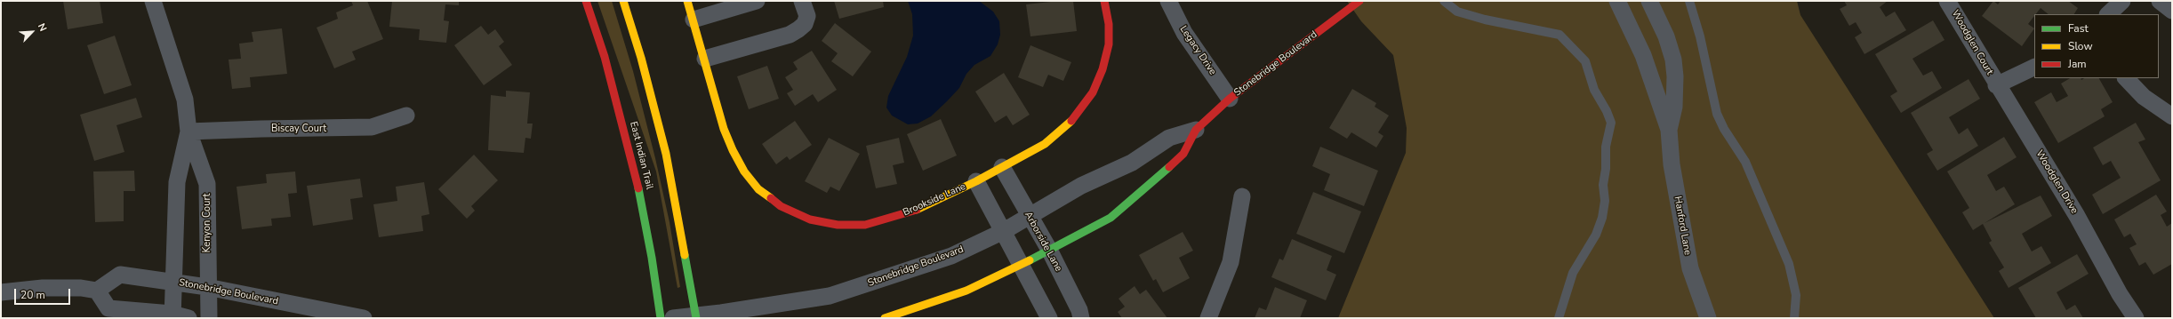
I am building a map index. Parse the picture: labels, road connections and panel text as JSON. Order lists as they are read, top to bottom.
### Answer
{
  "streets": {
    "street": [
      "Woodglen Court",
      "Legacy Drive",
      "Stonebridge Boulevard",
      "Biscay Court",
      "East Indian Trail",
      "Woodglen Drive",
      "Brookside Lane",
      "Kenyon Court",
      "Hanford Lane",
      "Arborside Lane"
    ]
  },
  "crossings": [
    ["Woodglen Court", "Woodglen Drive"],
    ["Legacy Drive", "Stonebridge Boulevard"],
    ["Stonebridge Boulevard", "Kenyon Court"],
    ["Stonebridge Boulevard", "Arborside Lane"],
    ["Biscay Court", "Kenyon Court"],
    ["Brookside Lane", "Arborside Lane"]
  ],
  "legend": ["Fast", "Slow", "Jam"],
  "scale_bar": "20 m",
  "north": "top right"
}
